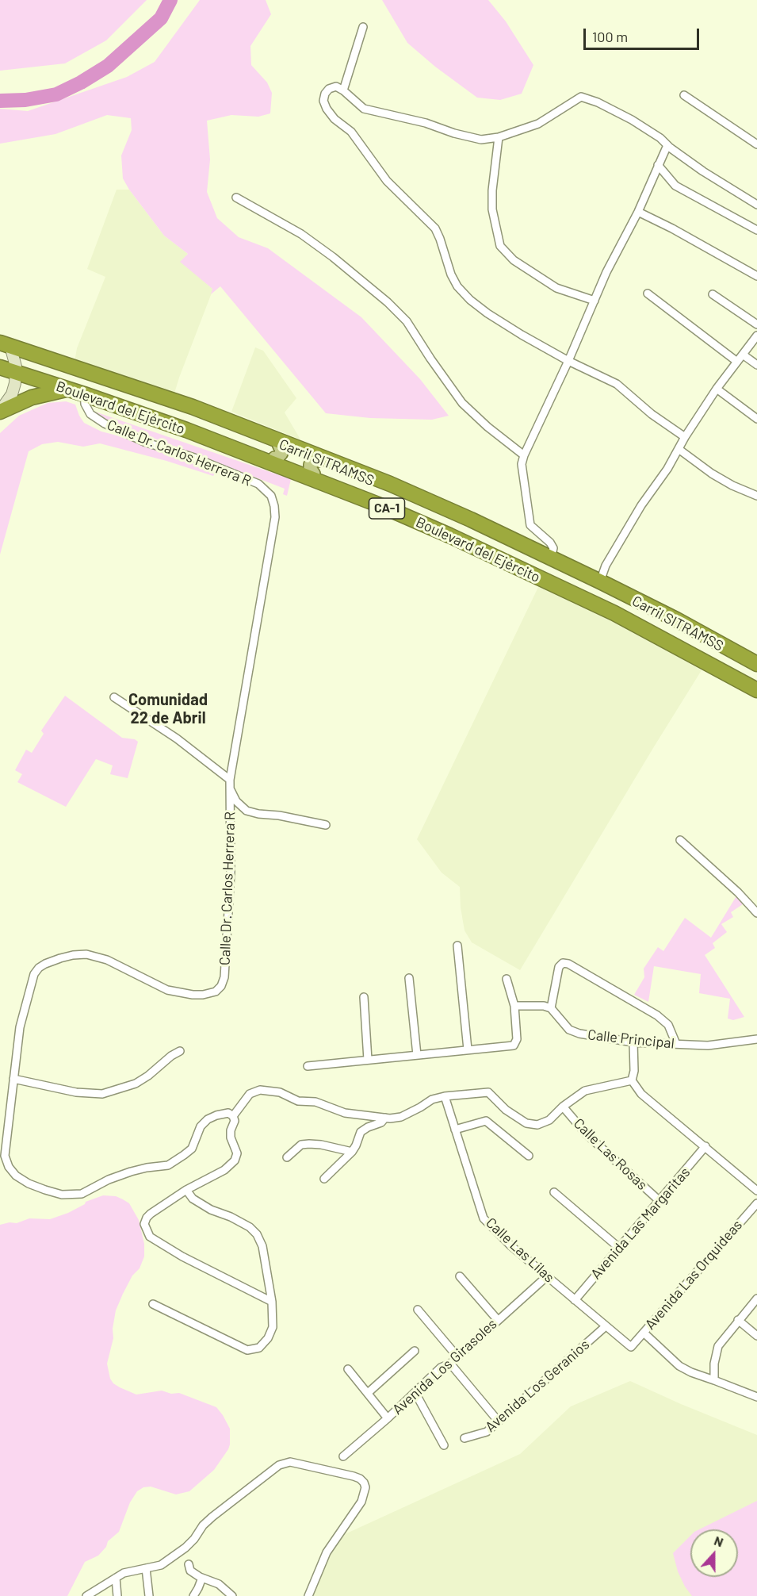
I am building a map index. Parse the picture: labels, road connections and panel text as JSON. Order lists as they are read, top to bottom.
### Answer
{
  "streets": {
    "highway": ["Boulevard del Ejército", "CA-1"],
    "main road": ["Carril SITRAMSS"],
    "street": [
      "Calle Dr. Carlos Herrera R",
      "Calle Principal",
      "Calle Las Rosas",
      "Avenida Las Margaritas",
      "Calle Las Lilas",
      "Avenida Las Orquideas",
      "Avenida Los Girasoles",
      "Avenida Los Geranios"
    ]
  },
  "crossings": [
    ["Boulevard del Ejército", "Calle Dr. Carlos Herrera R"],
    ["Boulevard del Ejército", "Carril SITRAMSS"],
    ["Calle Las Rosas", "Avenida Las Margaritas"],
    ["Avenida Las Margaritas", "Calle Las Lilas"],
    ["Calle Las Lilas", "Avenida Las Orquideas"],
    ["Calle Las Lilas", "Avenida Los Girasoles"],
    ["Calle Las Lilas", "Avenida Los Geranios"]
  ],
  "districts": ["Comunidad 22 de Abril"],
  "scale_bar": "100 m",
  "north": "top"
}
